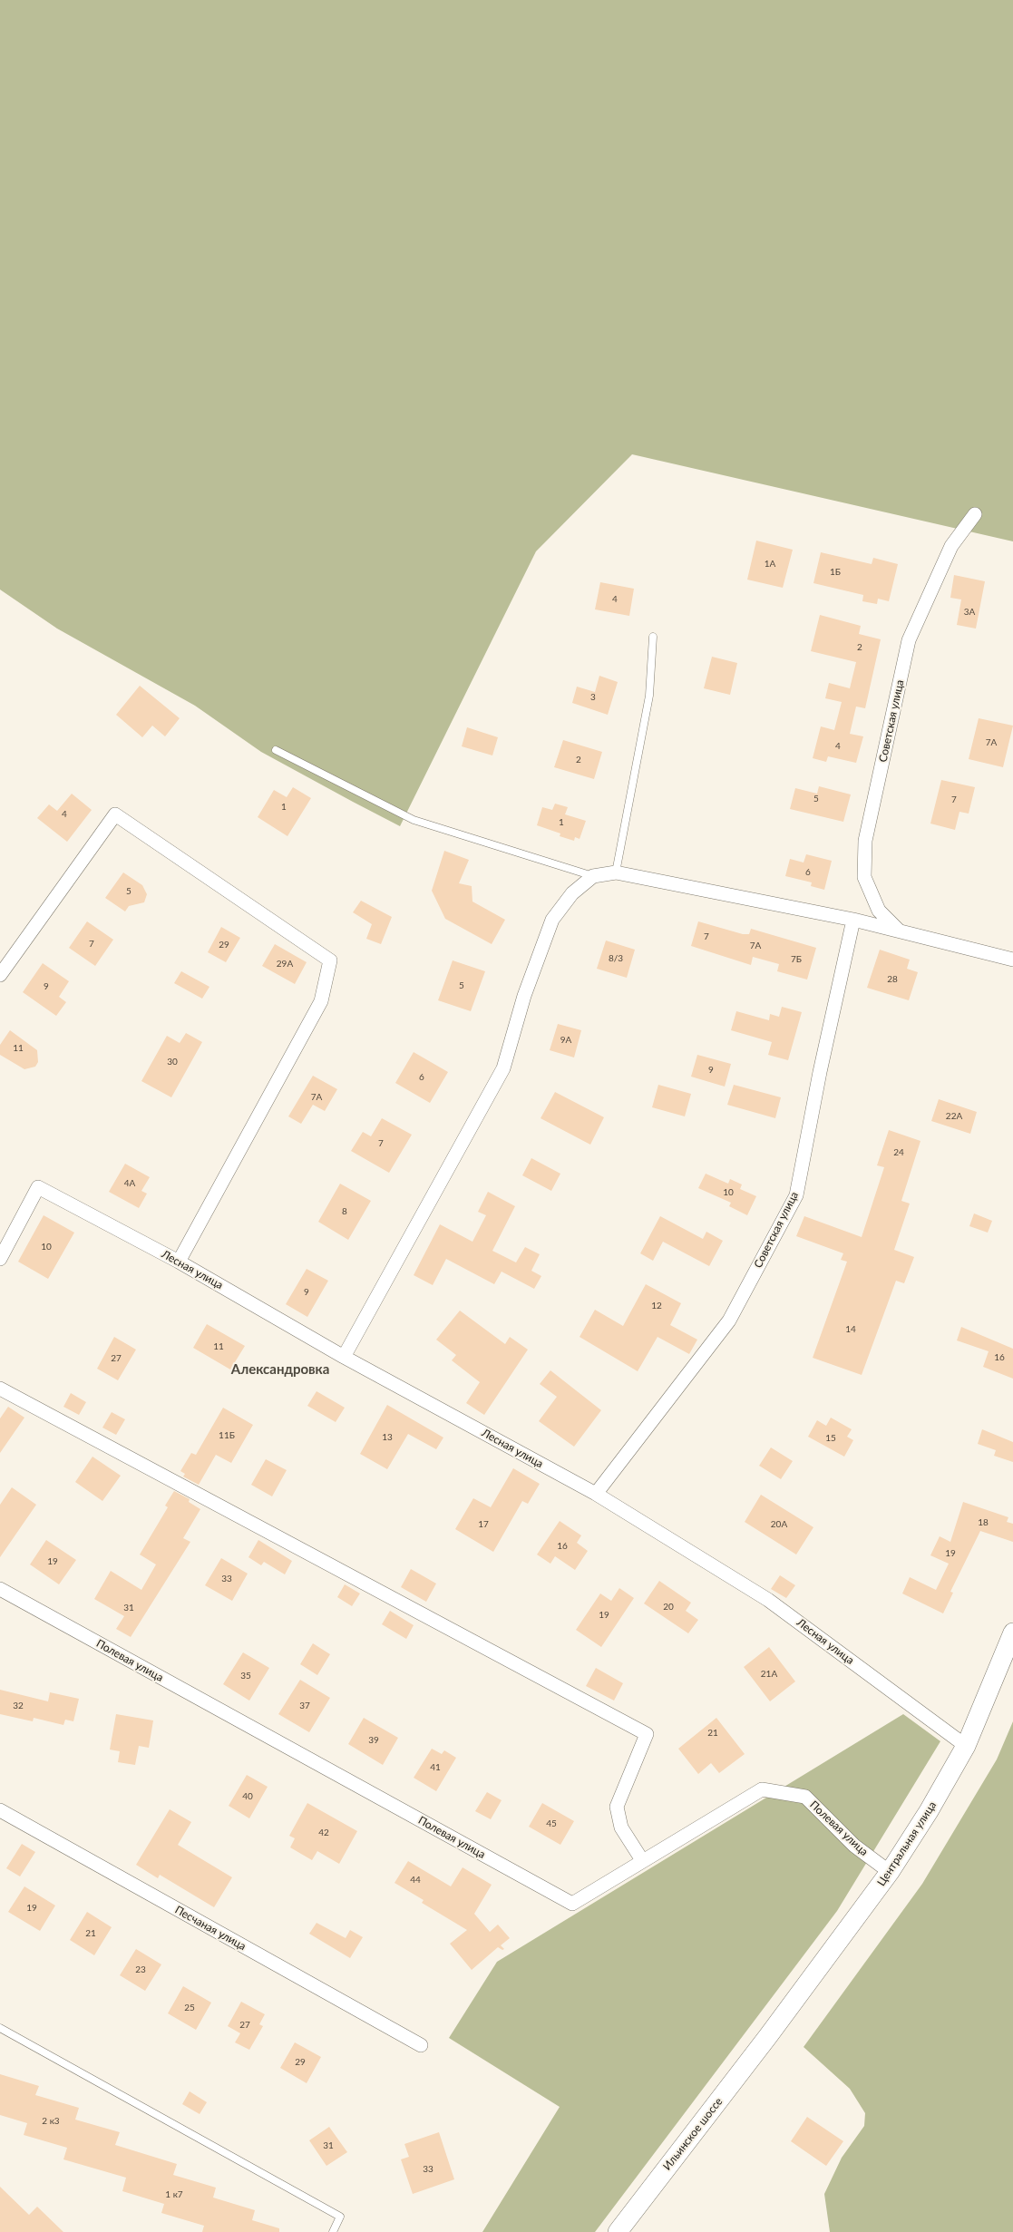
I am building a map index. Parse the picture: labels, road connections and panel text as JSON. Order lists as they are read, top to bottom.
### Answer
{
  "streets": {
    "main road": ["Центральная улица", "Ильинское шоссе"],
    "street": [
      "Советская улица",
      "Лесная улица",
      "Полевая улица",
      "Песчаная улица"
    ]
  },
  "crossings": [
    ["Советская улица", "Лесная улица"],
    ["Лесная улица", "Центральная улица"],
    ["Полевая улица", "Центральная улица"],
    ["Центральная улица", "Ильинское шоссе"]
  ],
  "districts": ["Александровка"],
  "house_numbers": [
    "1А",
    "1Б",
    "4",
    "3А",
    "2",
    "3",
    "7А",
    "4",
    "2",
    "5",
    "7",
    "1",
    "4",
    "1",
    "6",
    "5",
    "7",
    "7",
    "29",
    "7А",
    "8/3",
    "7Б",
    "29А",
    "28",
    "5",
    "9",
    "9А",
    "11",
    "30",
    "9",
    "6",
    "7А",
    "22А",
    "7",
    "24",
    "4А",
    "10",
    "8",
    "10",
    "9",
    "12",
    "14",
    "11",
    "16",
    "27",
    "11Б",
    "13",
    "15",
    "18",
    "17",
    "20А",
    "16",
    "19",
    "19",
    "33",
    "20",
    "31",
    "19",
    "21А",
    "35",
    "32",
    "37",
    "21",
    "39",
    "41",
    "40",
    "45",
    "42",
    "44",
    "19",
    "21",
    "23",
    "25",
    "27",
    "29",
    "2 к3",
    "31",
    "33",
    "1 к7"
  ]
}
